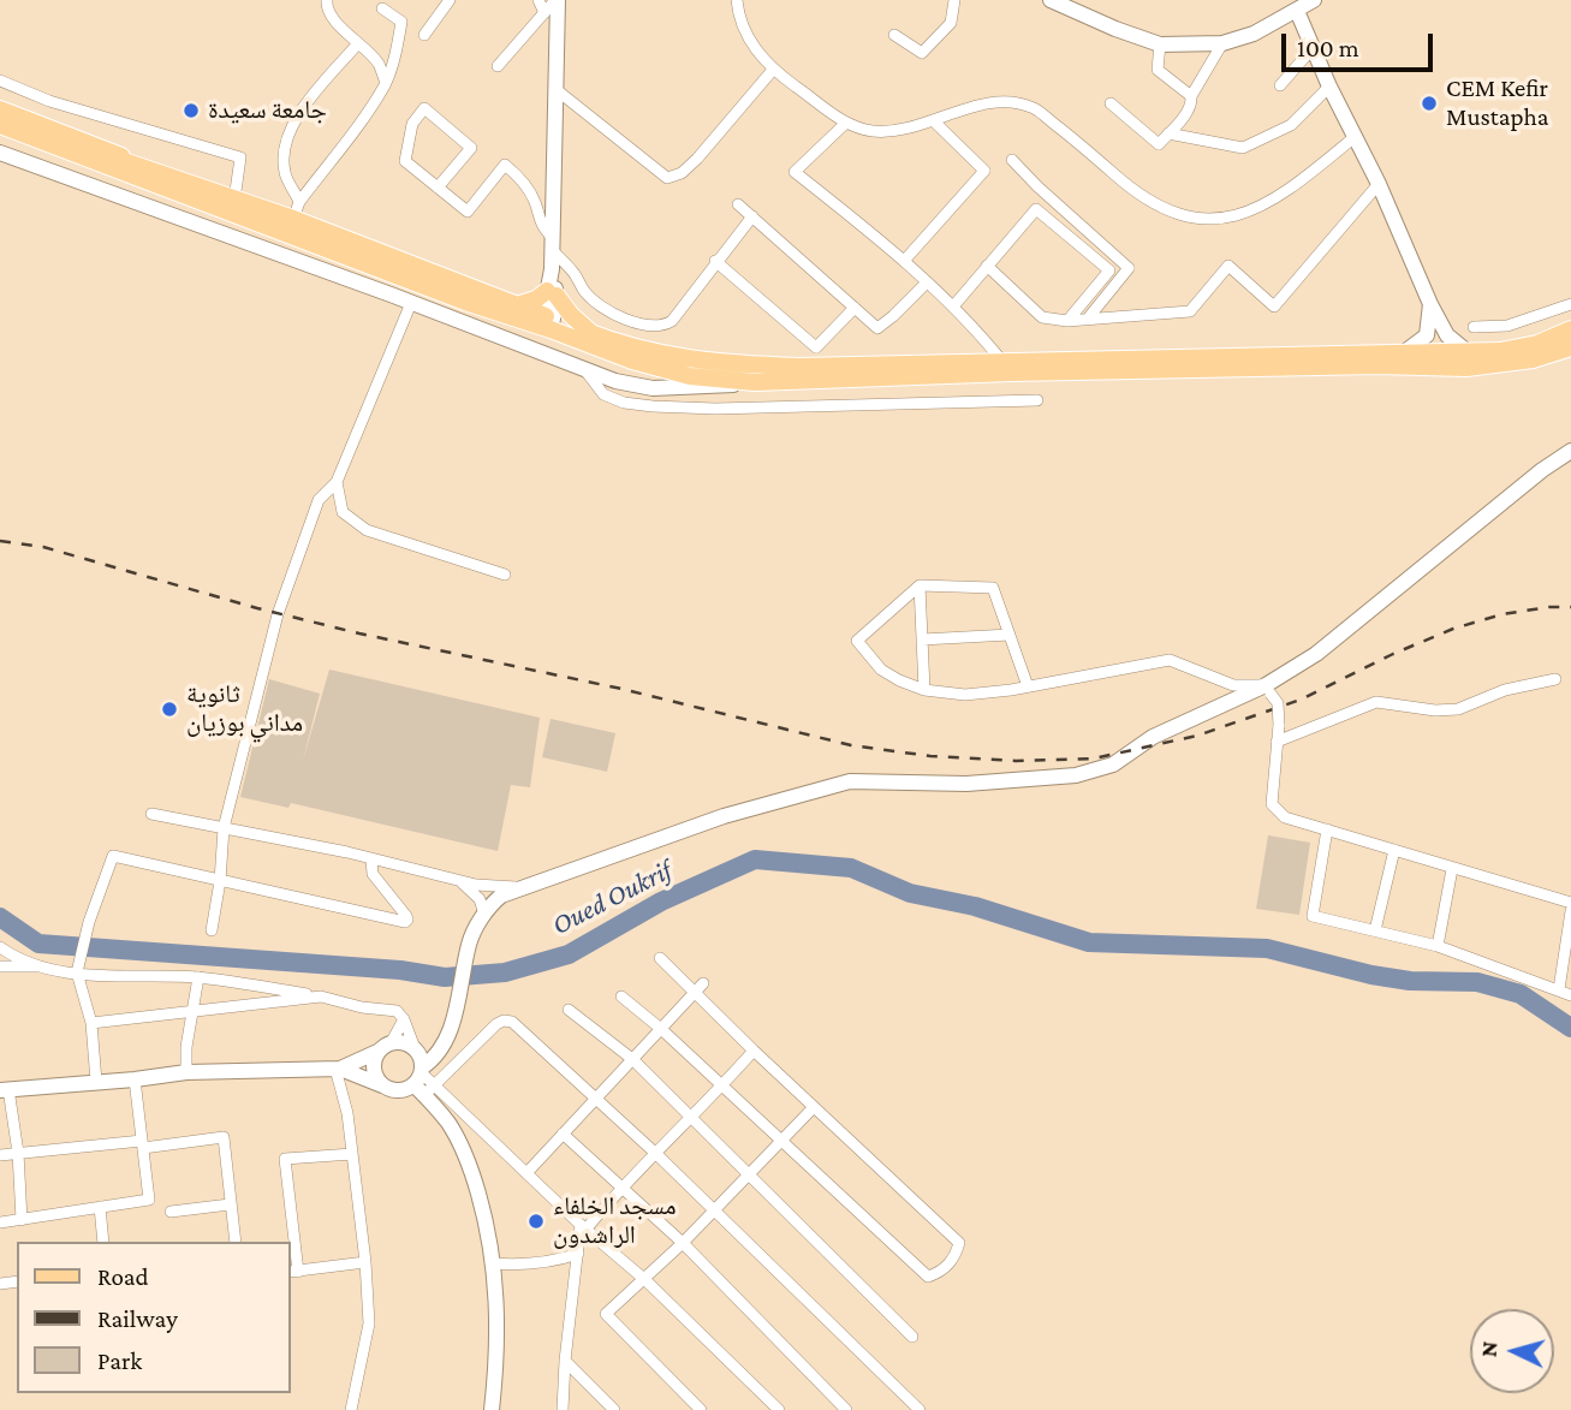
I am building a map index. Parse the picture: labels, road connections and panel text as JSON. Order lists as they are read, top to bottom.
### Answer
{
  "water": ["Oued Oukrif"],
  "places": [
    "CEM Kefir Mustapha",
    "جامعة سعيدة",
    "ثانوية مداني بوزيان",
    "مسجد الخلفاء الراشدون"
  ],
  "legend": ["Road", "Railway", "Park"],
  "scale_bar": "100 m",
  "north": "left"
}
